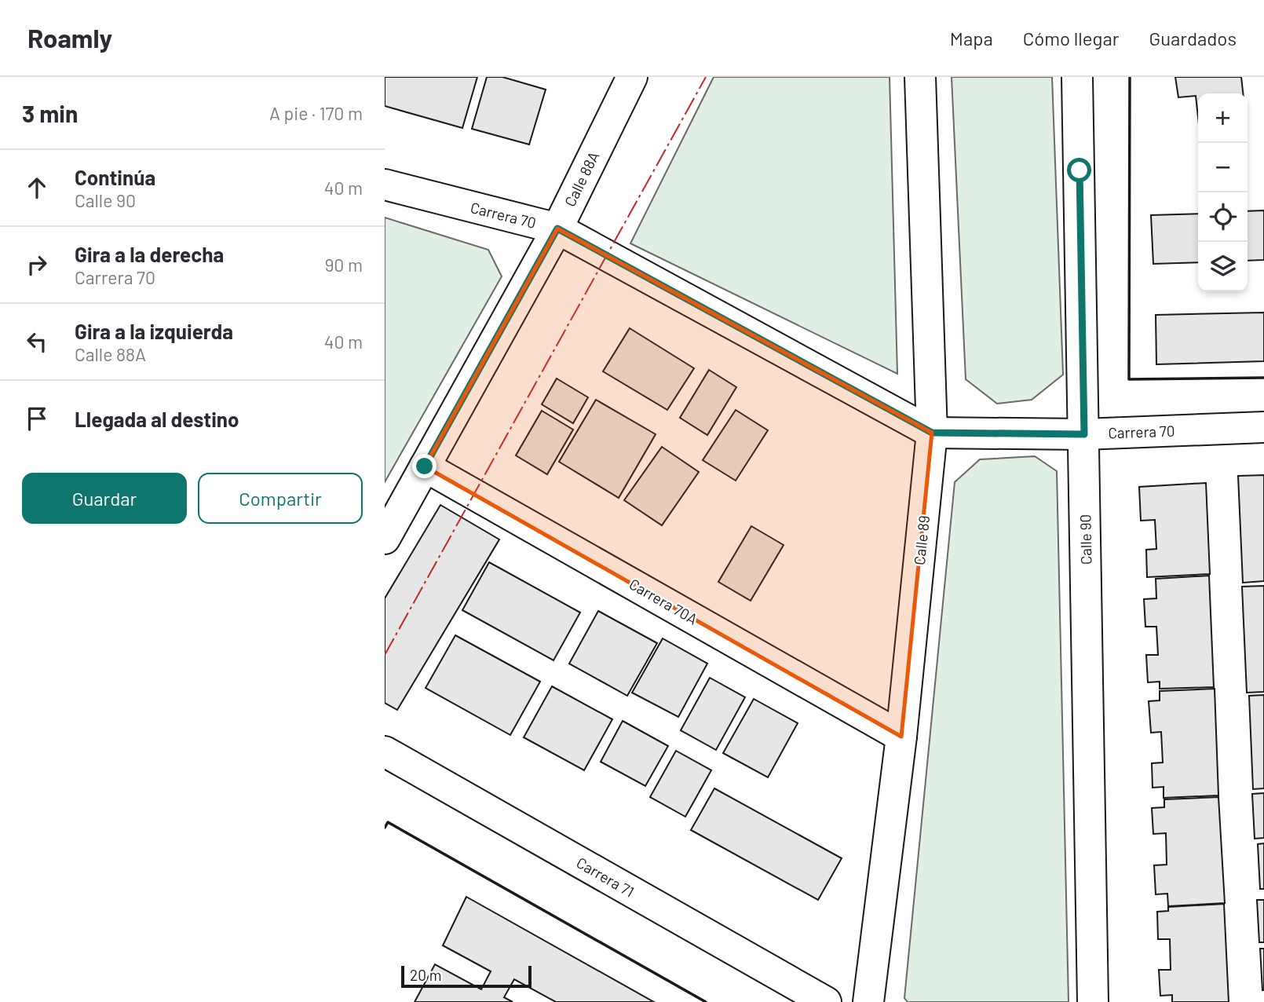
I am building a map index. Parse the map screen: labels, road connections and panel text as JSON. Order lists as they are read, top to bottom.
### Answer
{
  "streets": {
    "street": [
      "Calle 88A",
      "Carrera 70",
      "Calle 90",
      "Calle 89",
      "Carrera 70A",
      "Carrera 71"
    ]
  },
  "crossings": [
    ["Calle 88A", "Carrera 70"],
    ["Calle 88A", "Carrera 70A"],
    ["Carrera 70", "Calle 90"],
    ["Carrera 70", "Calle 89"],
    ["Calle 89", "Carrera 70A"]
  ],
  "scale_bar": "20 m",
  "page": {
    "header": "Roamly",
    "nav": ["Mapa", "Cómo llegar", "Guardados"],
    "heading": ["3 min", "A pie · 170 m"],
    "map_buttons": ["+", "−"],
    "list": [
      ["Continúa", "Calle 90", "40 m"],
      ["Gira a la derecha", "Carrera 70", "90 m"],
      ["Gira a la izquierda", "Calle 88A", "40 m"],
      "Llegada al destino"
    ],
    "buttons": ["Guardar", "Compartir"],
    "scale": "20 m"
  }
}
